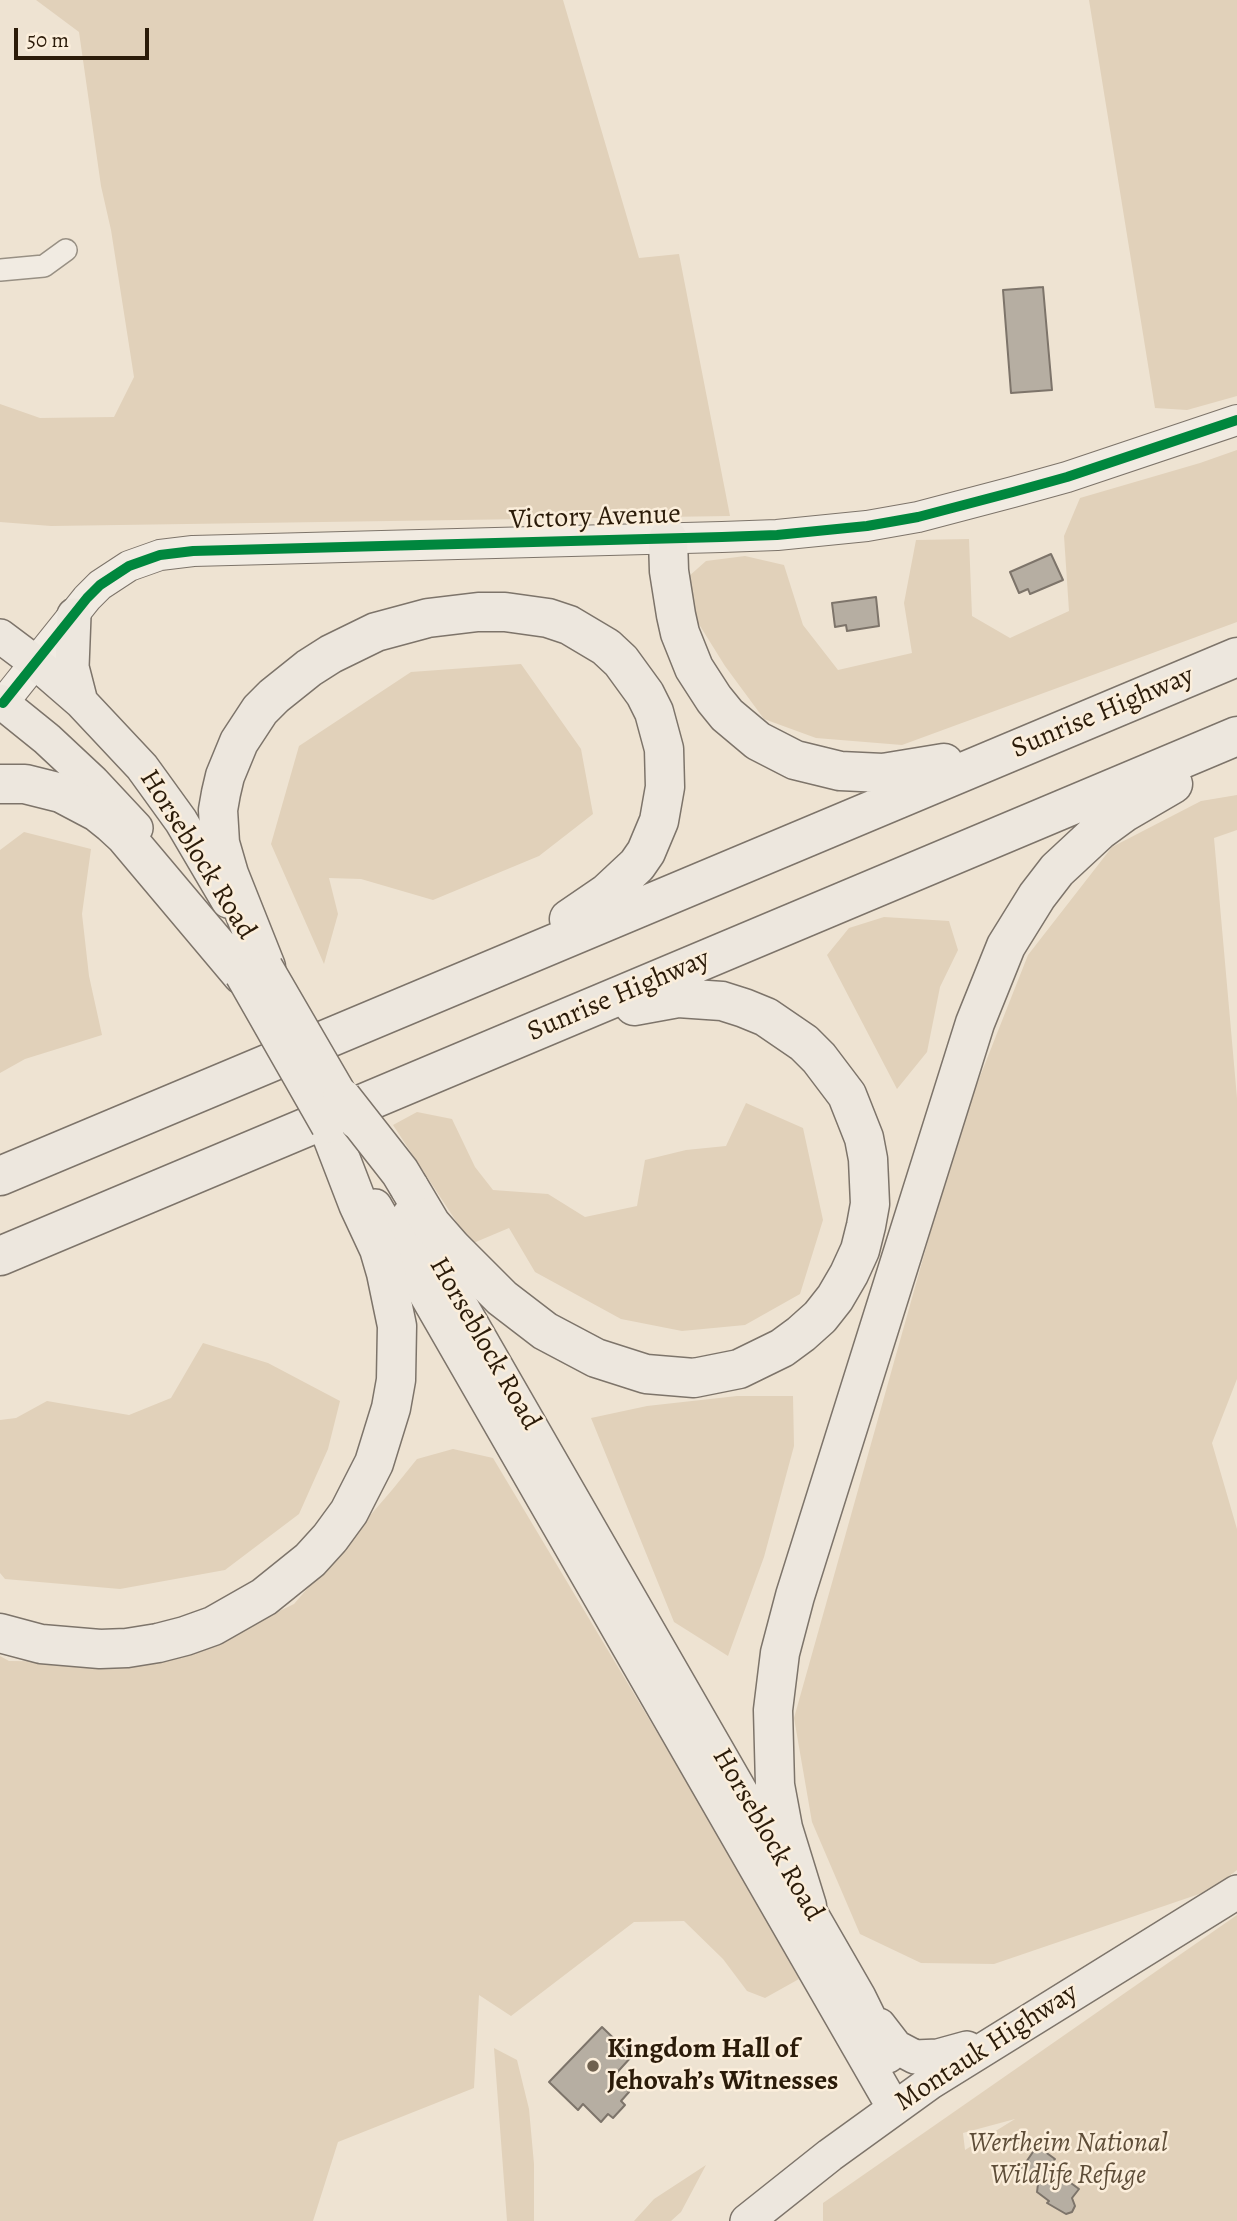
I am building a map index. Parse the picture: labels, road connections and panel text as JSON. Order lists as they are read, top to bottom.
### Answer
{
  "streets": {
    "highway": ["Sunrise Highway"],
    "main road": ["Horseblock Road", "Montauk Highway"],
    "street": ["Victory Avenue"]
  },
  "crossings": [
    ["Victory Avenue", "Horseblock Road"],
    ["Horseblock Road", "Montauk Highway"]
  ],
  "parks": ["Wertheim National Wildlife Refuge"],
  "places": ["Kingdom Hall of Jehovah’s Witnesses"],
  "scale_bar": "50 m"
}
